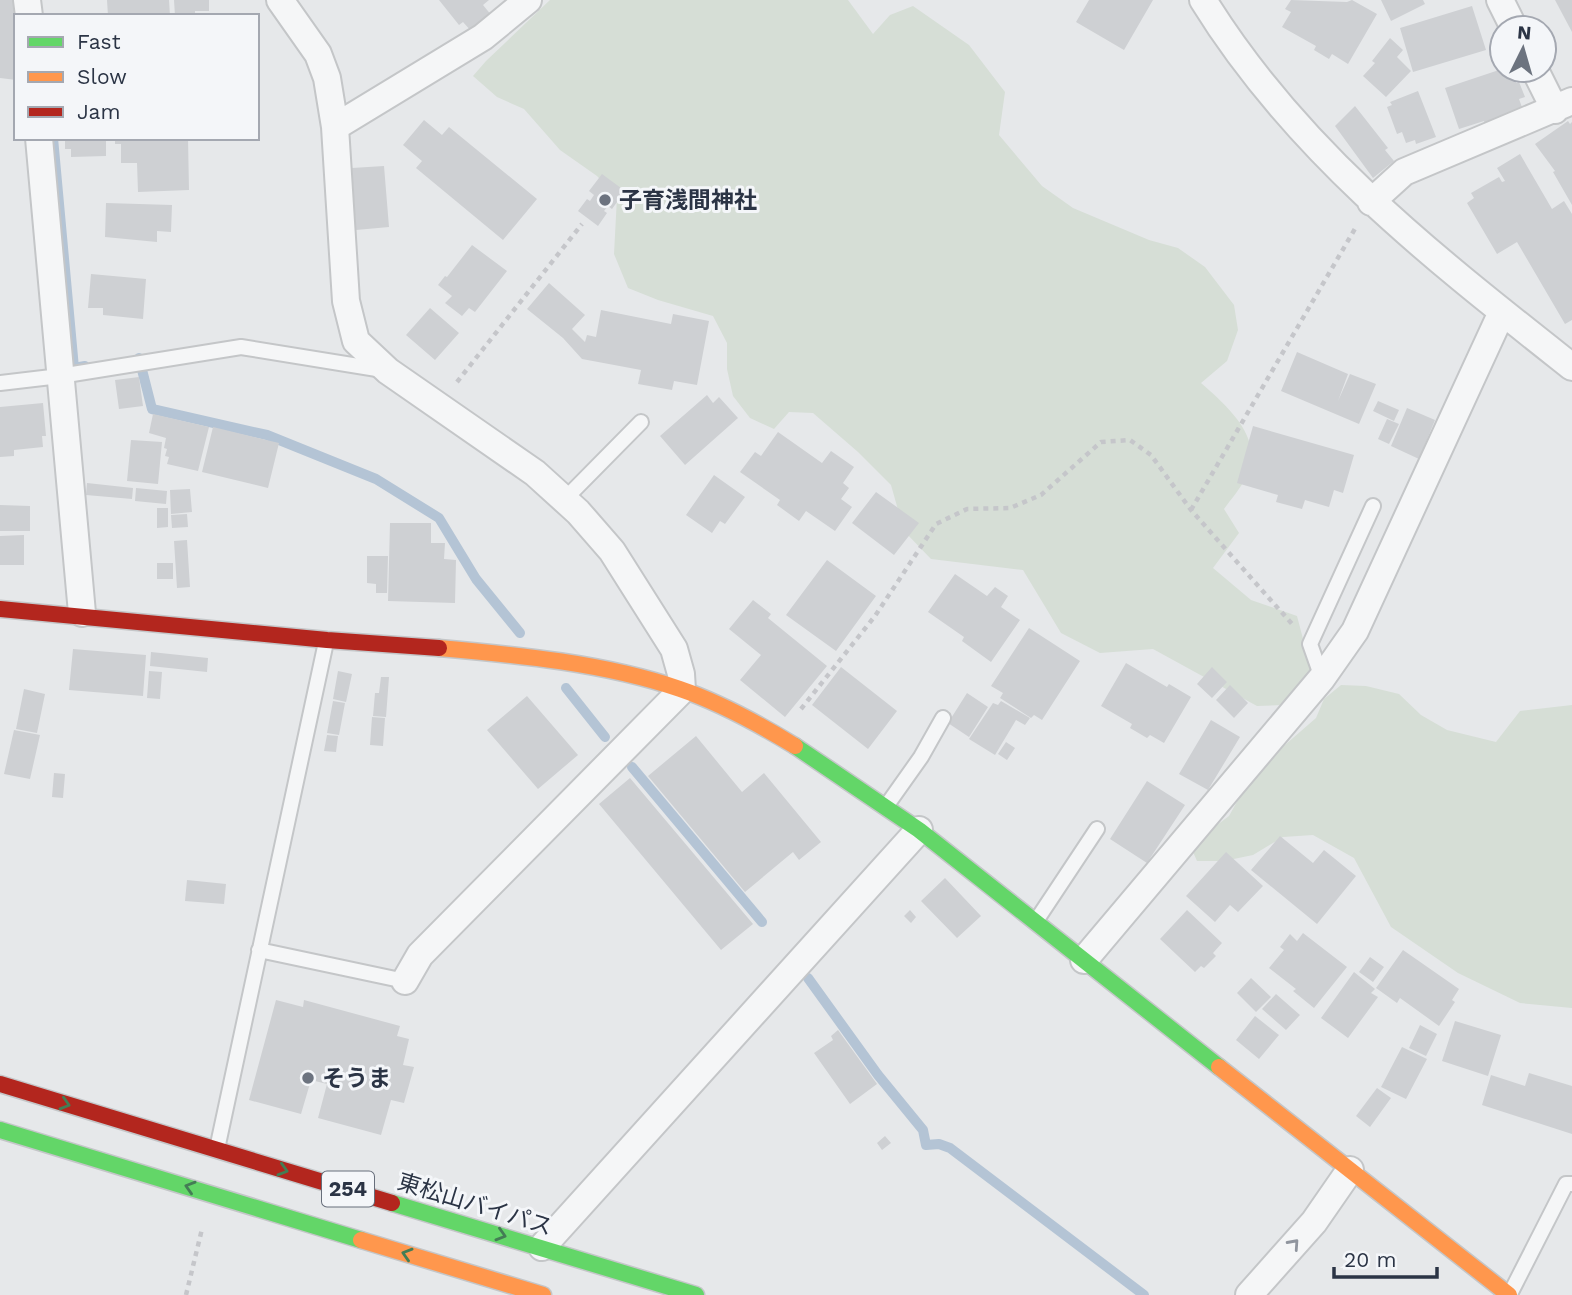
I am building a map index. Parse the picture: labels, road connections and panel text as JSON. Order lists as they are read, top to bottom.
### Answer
{
  "streets": {
    "main road": ["254", "東松山バイパス"]
  },
  "places": ["子育浅間神社", "そうま"],
  "legend": ["Fast", "Slow", "Jam"],
  "scale_bar": "20 m",
  "north": "top"
}
